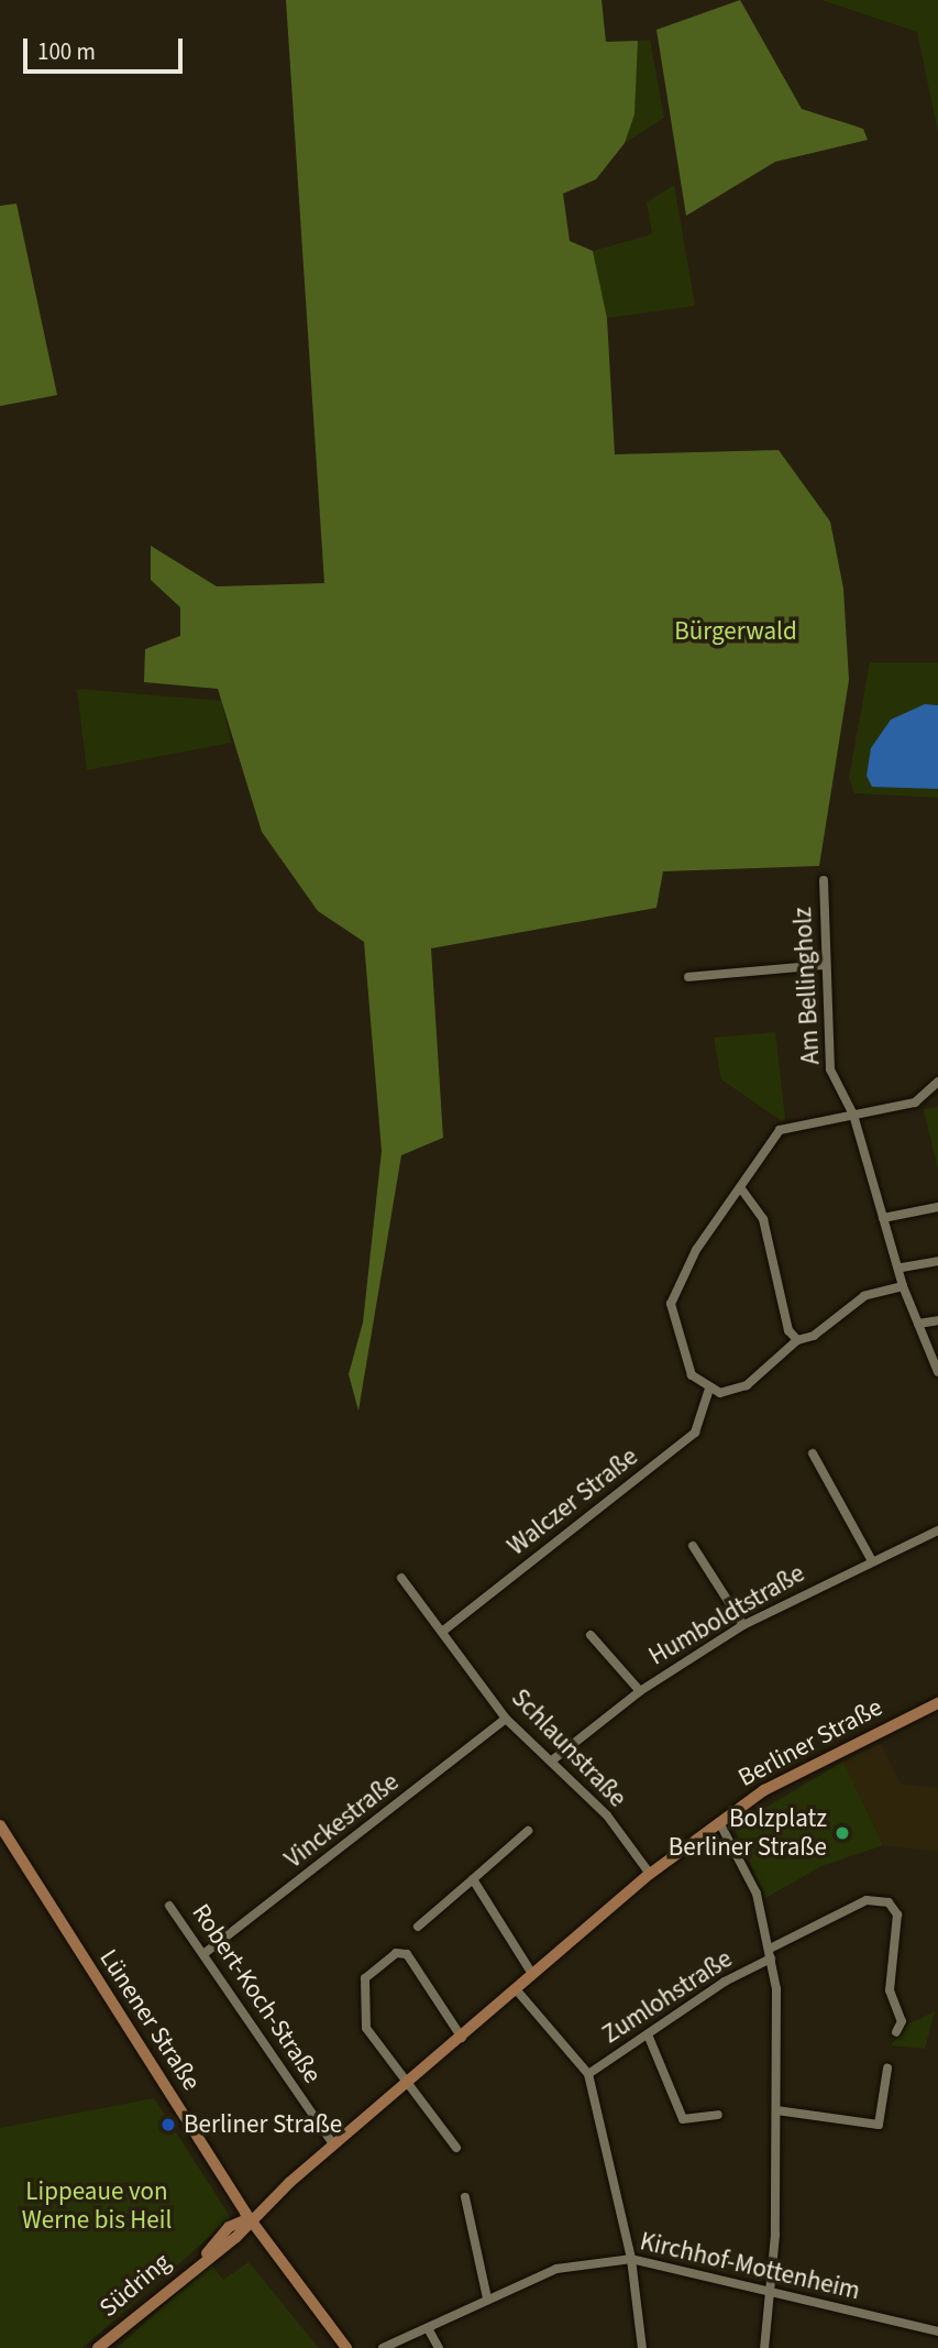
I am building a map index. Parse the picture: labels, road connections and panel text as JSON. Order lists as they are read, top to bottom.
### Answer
{
  "streets": {
    "street": [
      "Am Bellingholz",
      "Walczer Straße",
      "Humboldtstraße",
      "Berliner Straße",
      "Schlaunstraße",
      "Vinckestraße",
      "Robert-Koch-Straße",
      "Zumlohstraße",
      "Lünener Straße",
      "Kirchhof-Mottenheim",
      "Südring"
    ]
  },
  "crossings": [
    ["Walczer Straße", "Schlaunstraße"],
    ["Humboldtstraße", "Schlaunstraße"],
    ["Berliner Straße", "Schlaunstraße"],
    ["Berliner Straße", "Robert-Koch-Straße"],
    ["Berliner Straße", "Lünener Straße"],
    ["Berliner Straße", "Südring"],
    ["Schlaunstraße", "Vinckestraße"],
    ["Vinckestraße", "Robert-Koch-Straße"],
    ["Lünener Straße", "Südring"]
  ],
  "parks": ["Bürgerwald", "Lippeaue von Werne bis Heil"],
  "places": ["Bolzplatz Berliner Straße", "Berliner Straße"],
  "scale_bar": "100 m"
}
